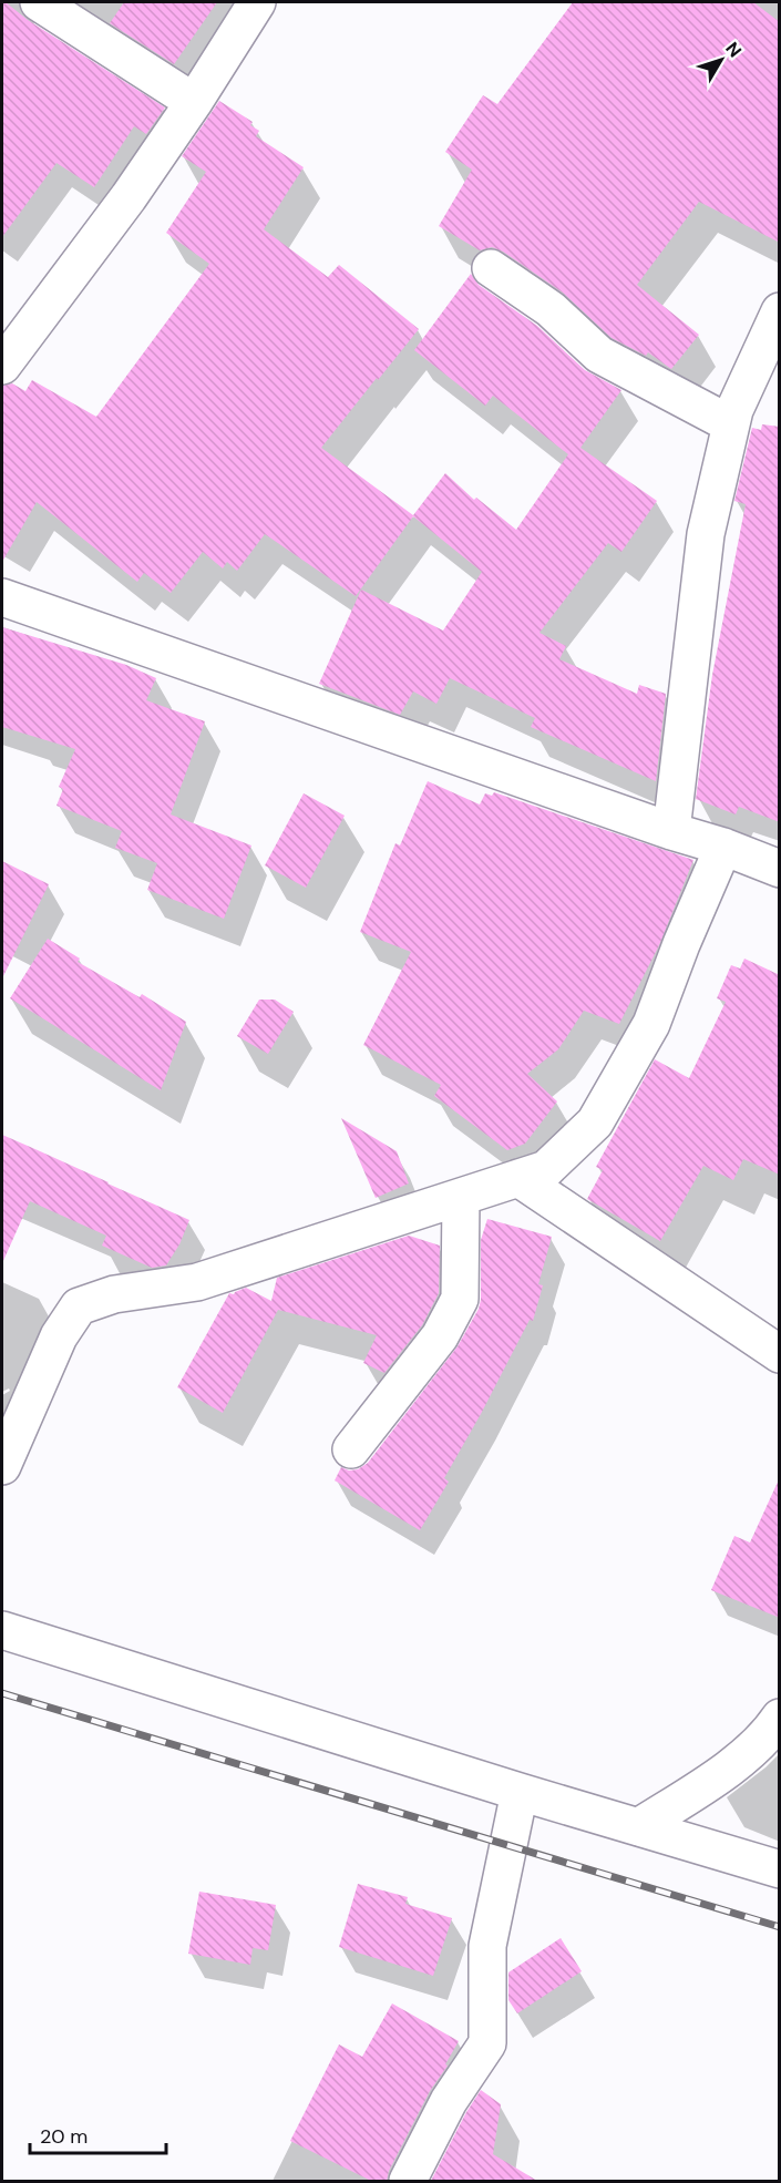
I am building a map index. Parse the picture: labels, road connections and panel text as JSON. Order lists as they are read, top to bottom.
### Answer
{
  "scale_bar": "20 m",
  "north": "top right"
}
